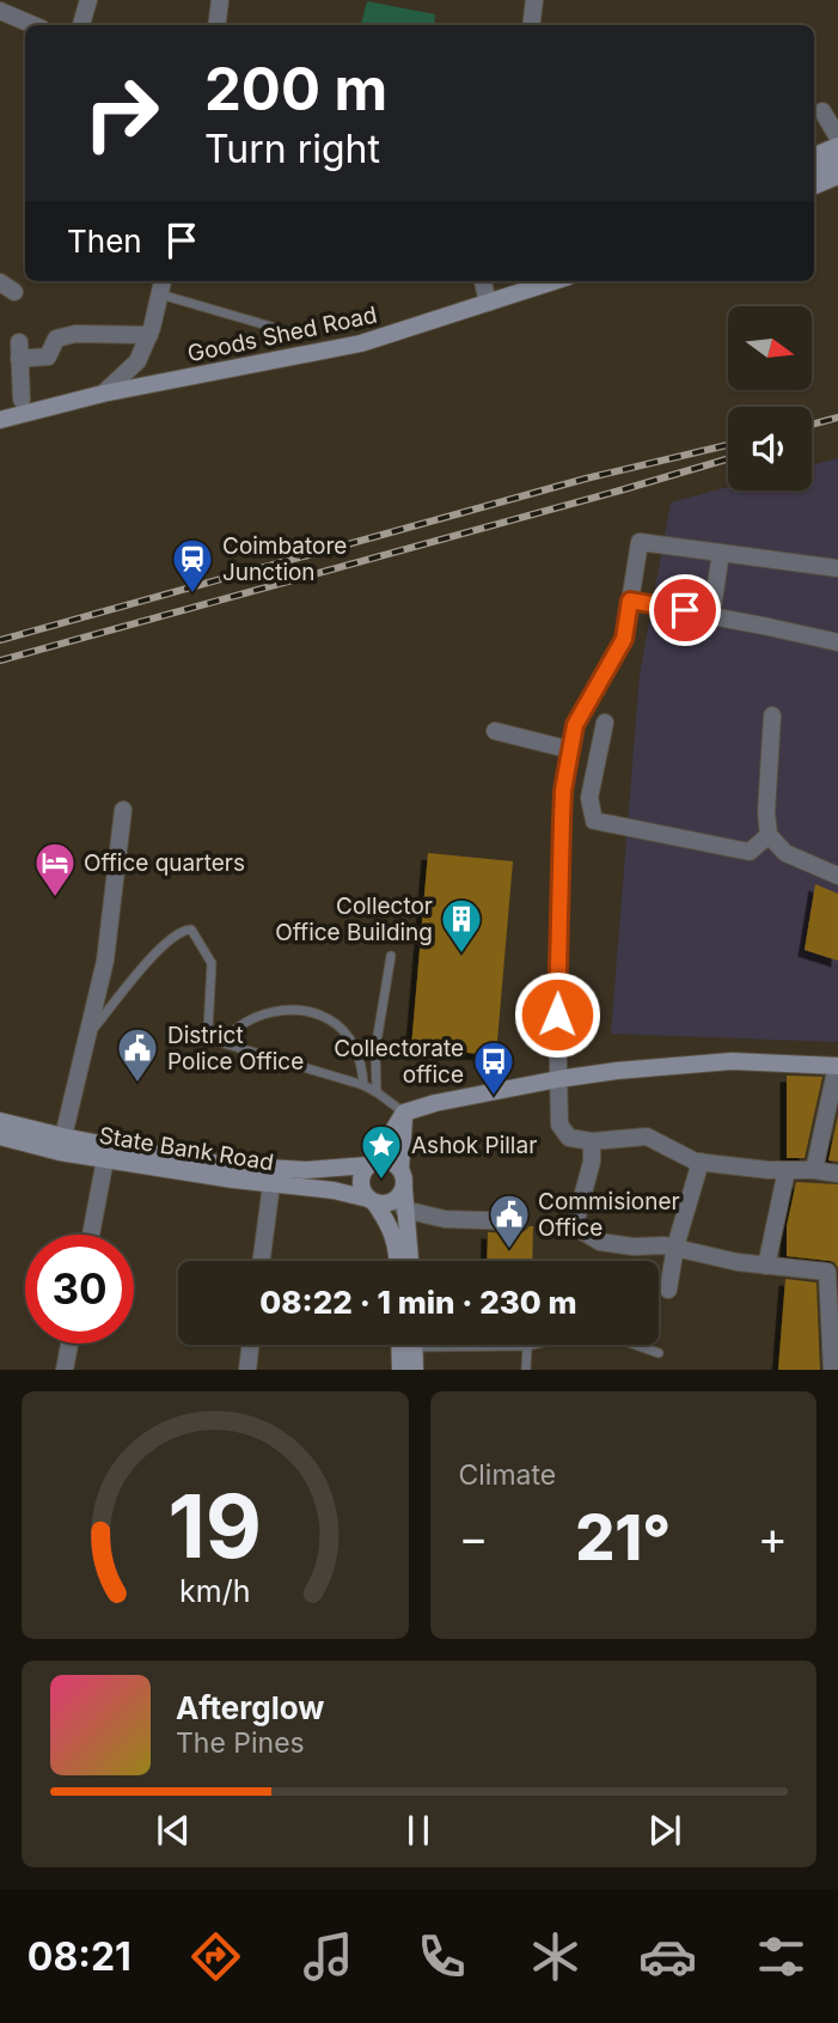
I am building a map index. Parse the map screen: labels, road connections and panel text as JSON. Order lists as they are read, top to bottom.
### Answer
{
  "streets": {
    "main road": ["Goods Shed Road", "State Bank Road"]
  },
  "places": {
    "station": ["Coimbatore Junction"],
    "hotel": ["Office quarters"],
    "building": ["Collector Office Building"],
    "public building": ["District Police Office", "Commisioner Office"],
    "bus stop": ["Collectorate office"],
    "place": ["Ashok Pillar"]
  },
  "north": "right",
  "page": {
    "turn": ["200 m", "Turn right"],
    "then": "Then",
    "limit": "30",
    "trip": "08:22 · 1 min · 230 m",
    "tile": "Climate",
    "heat": ["−", "21°", "+"],
    "song": ["Afterglow", "The Pines"],
    "tabs": "08:21",
    "gauge": ["19", "km/h"]
  }
}
